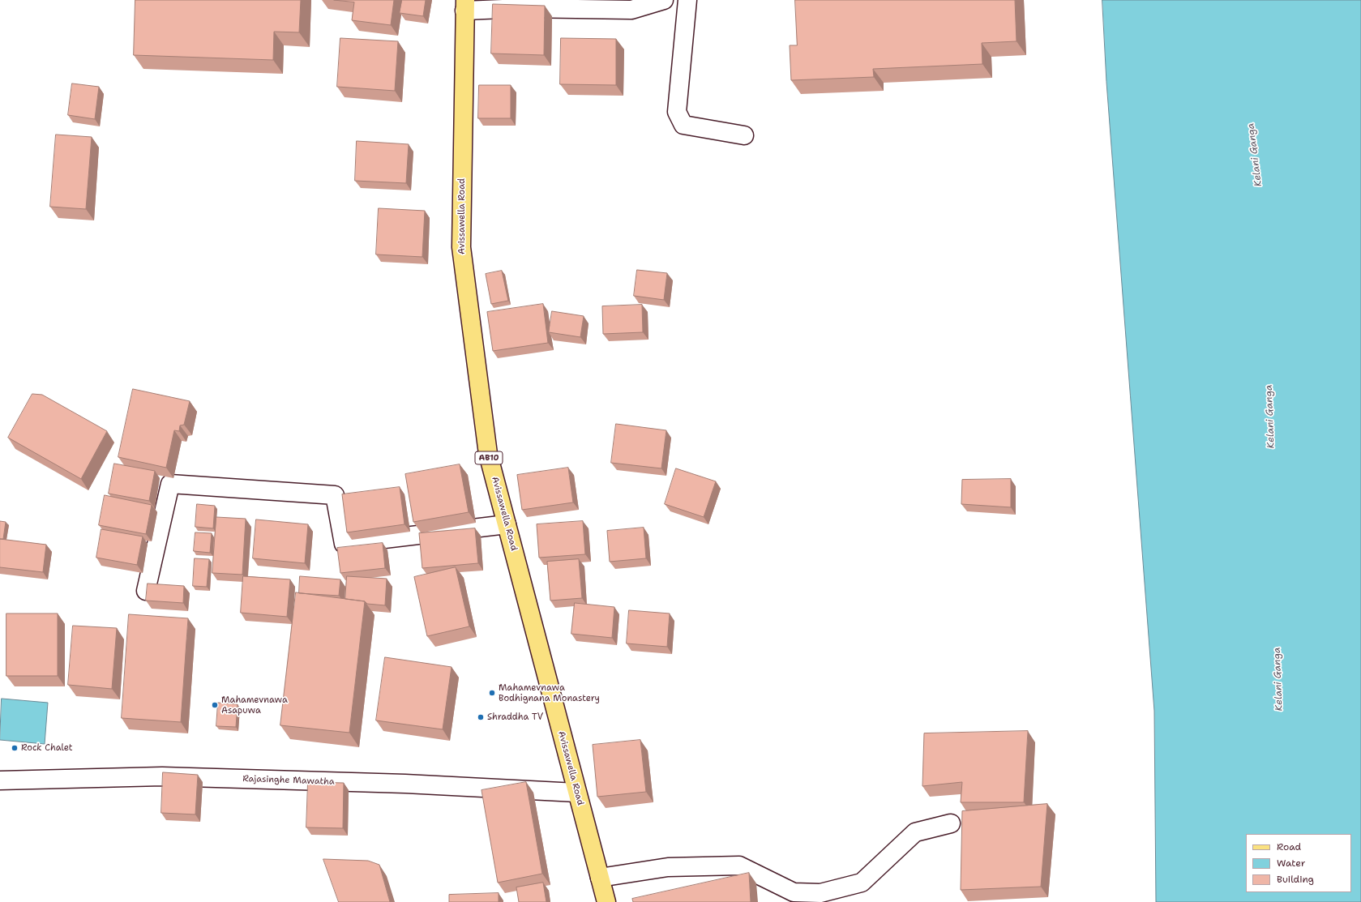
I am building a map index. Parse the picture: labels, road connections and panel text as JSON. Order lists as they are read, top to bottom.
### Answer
{
  "streets": {
    "main road": ["Avissawella Road", "AB10"],
    "street": ["Rajasinghe Mawatha"]
  },
  "crossings": [
    ["Avissawella Road", "Rajasinghe Mawatha"]
  ],
  "water": ["Kelani Ganga"],
  "places": [
    "Mahamevnawa Bodhignana Monastery",
    "Mahamevnawa Asapuwa",
    "Shraddha TV",
    "Rock Chalet"
  ],
  "legend": ["Road", "Water", "Building"]
}
